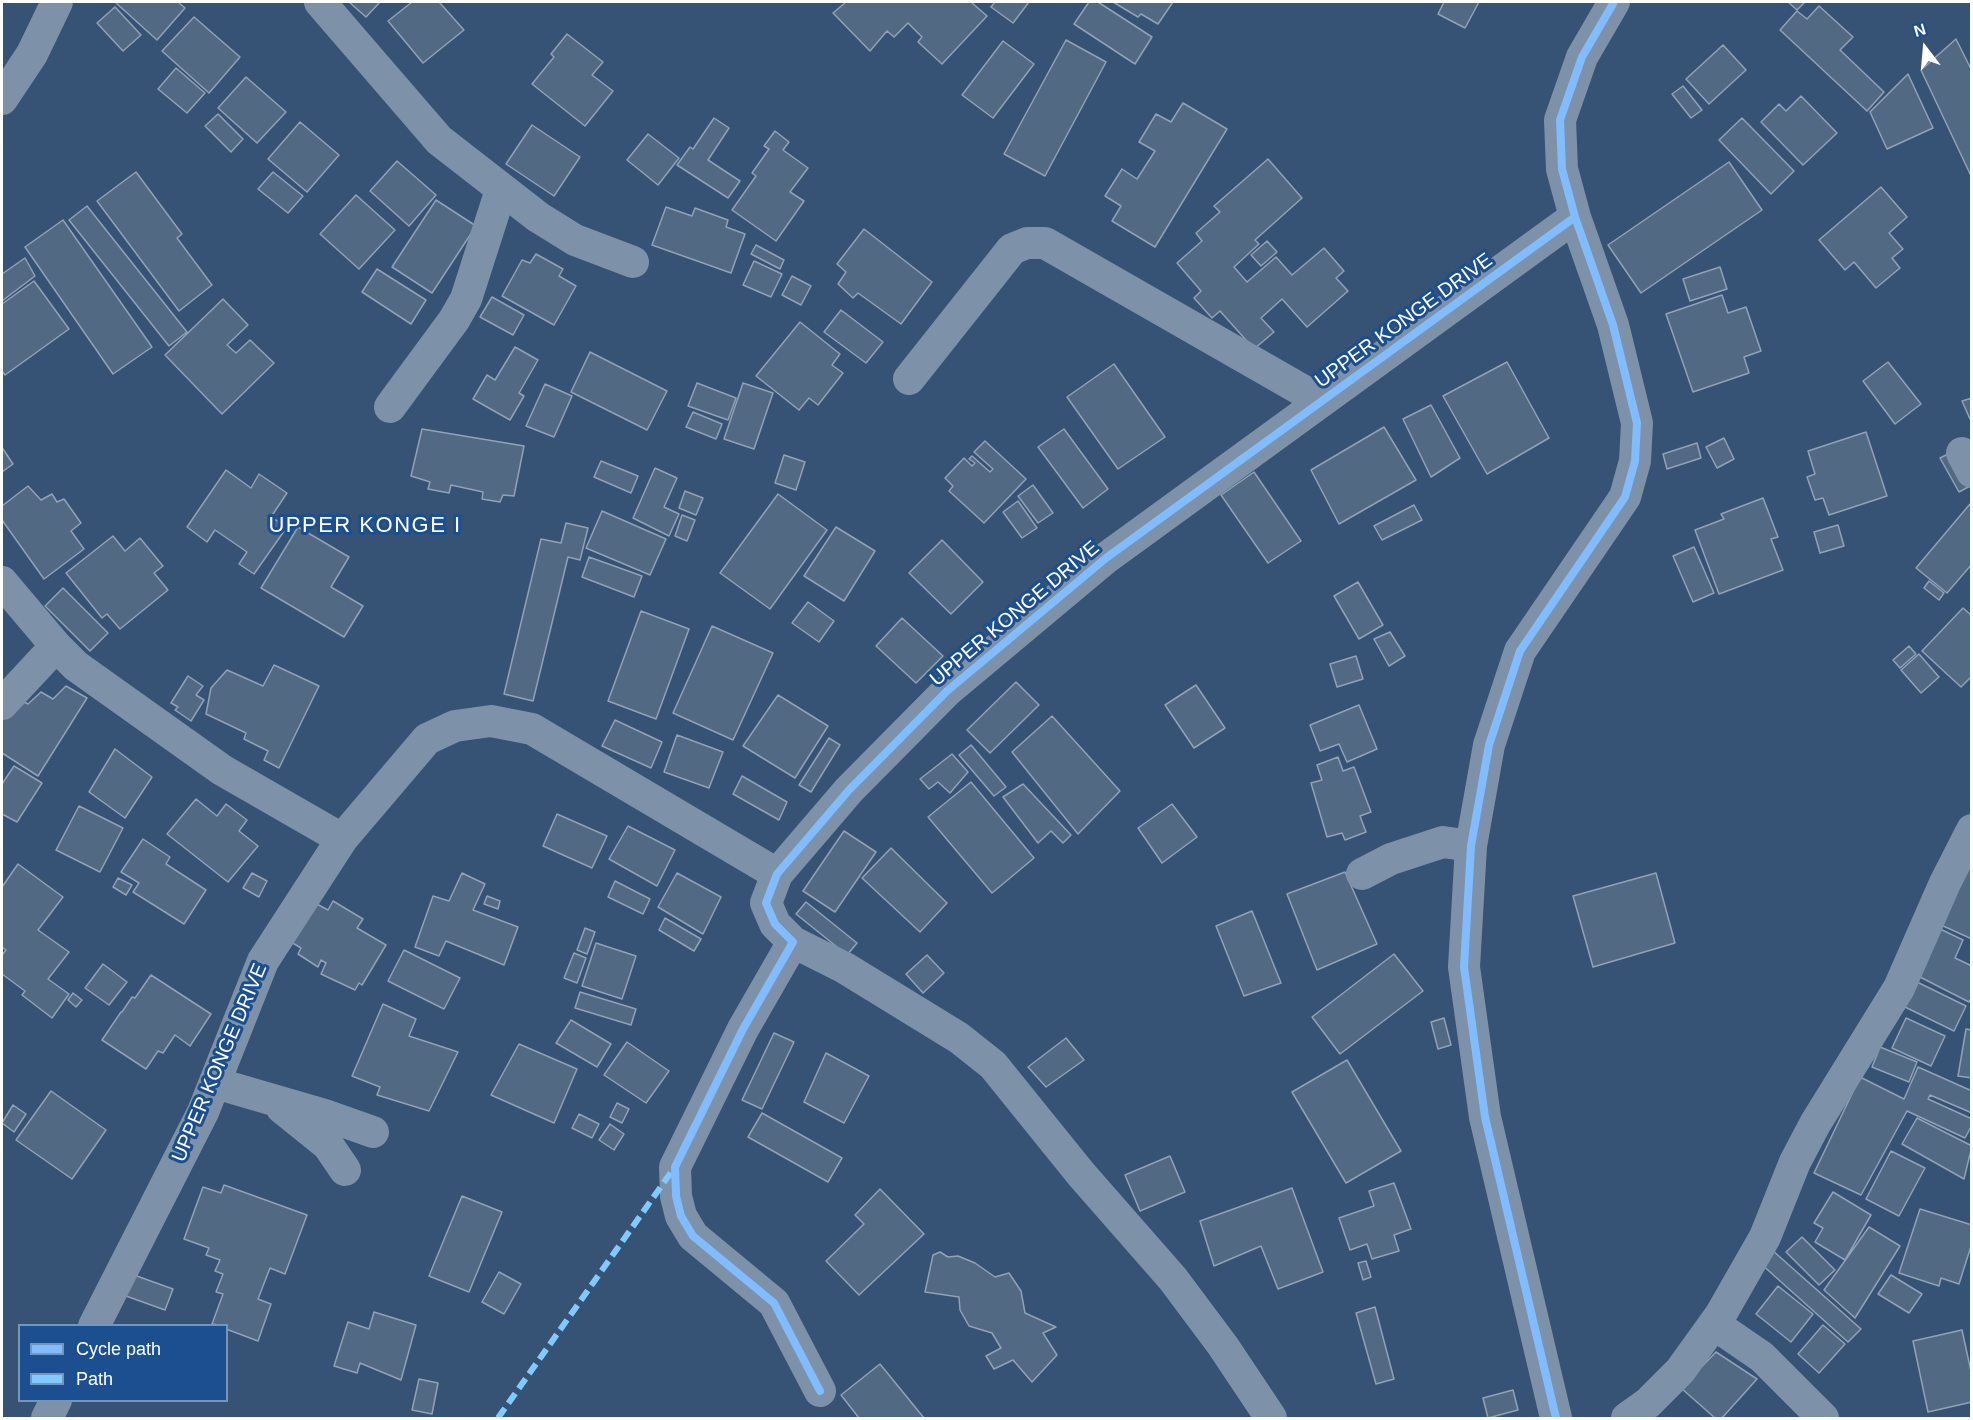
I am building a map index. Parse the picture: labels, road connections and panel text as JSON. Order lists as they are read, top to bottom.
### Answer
{
  "streets": {
    "street": ["UPPER KONGE DRIVE"]
  },
  "districts": ["UPPER KONGE I"],
  "legend": ["Cycle path", "Path"],
  "north": "top"
}
